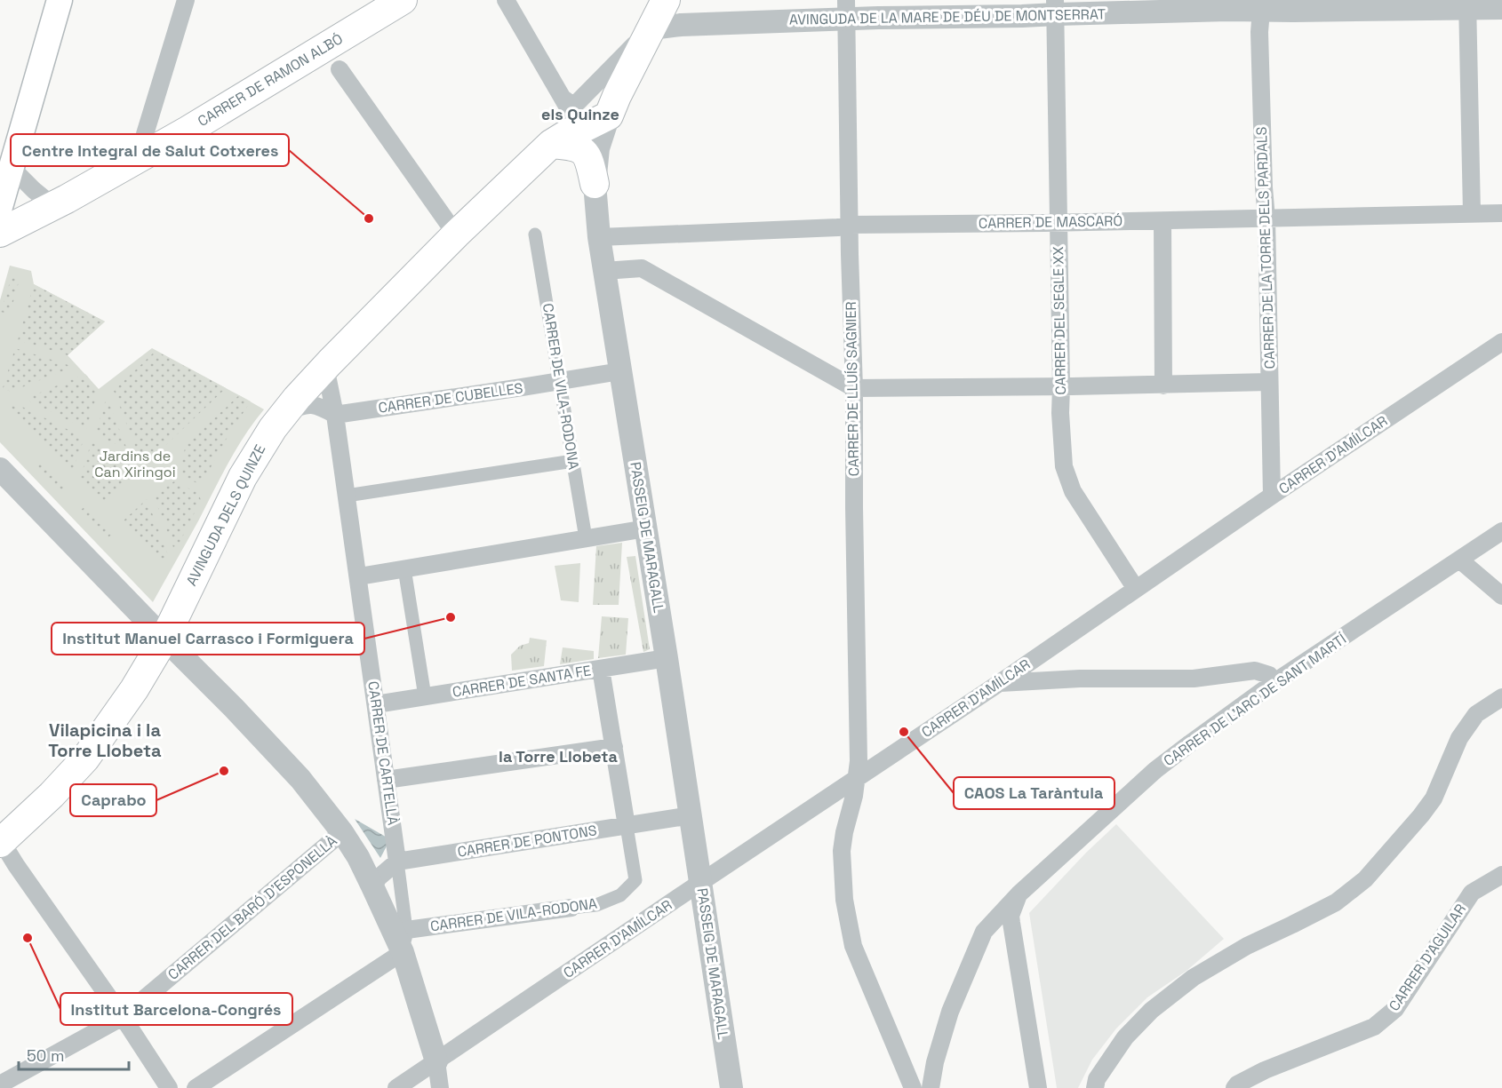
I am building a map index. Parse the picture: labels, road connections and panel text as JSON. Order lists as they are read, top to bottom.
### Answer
{
  "streets": {
    "main road": ["CARRER DE RAMON ALBÓ", "AVINGUDA DELS QUINZE", "PASSEIG DE MARAGALL"],
    "street": [
      "AVINGUDA DE LA MARE DE DÉU DE MONTSERRAT",
      "CARRER DE MASCARÓ",
      "CARRER DE LA TORRE DELS PARDALS",
      "CARRER DEL SEGLE XX",
      "CARRER DE VILA-RODONA",
      "CARRER DE LLUÍS SAGNIER",
      "CARRER DE CUBELLES",
      "CARRER D'AMÍLCAR",
      "CARRER DE SANTA FE",
      "CARRER DE L'ARC DE SANT MARTÍ",
      "CARRER DE CARTELLÀ",
      "CARRER DE PONTONS",
      "CARRER DEL BARÓ D'ESPONELLÀ",
      "CARRER D'AGUILAR"
    ]
  },
  "crossings": [
    ["AVINGUDA DE LA MARE DE DÉU DE MONTSERRAT", "CARRER DE LA TORRE DELS PARDALS"],
    ["AVINGUDA DE LA MARE DE DÉU DE MONTSERRAT", "CARRER DEL SEGLE XX"],
    ["AVINGUDA DE LA MARE DE DÉU DE MONTSERRAT", "CARRER DE LLUÍS SAGNIER"],
    ["AVINGUDA DE LA MARE DE DÉU DE MONTSERRAT", "PASSEIG DE MARAGALL"],
    ["CARRER DE MASCARÓ", "CARRER DE LA TORRE DELS PARDALS"],
    ["CARRER DE MASCARÓ", "CARRER DEL SEGLE XX"],
    ["CARRER DE MASCARÓ", "CARRER DE LLUÍS SAGNIER"],
    ["CARRER DE MASCARÓ", "PASSEIG DE MARAGALL"],
    ["CARRER DE LA TORRE DELS PARDALS", "CARRER D'AMÍLCAR"],
    ["CARRER DEL SEGLE XX", "CARRER D'AMÍLCAR"],
    ["CARRER DE VILA-RODONA", "CARRER DE CUBELLES"],
    ["CARRER DE VILA-RODONA", "CARRER DE SANTA FE"],
    ["CARRER DE VILA-RODONA", "CARRER DE CARTELLÀ"],
    ["CARRER DE VILA-RODONA", "CARRER DE PONTONS"],
    ["CARRER DE LLUÍS SAGNIER", "CARRER D'AMÍLCAR"],
    ["CARRER DE CUBELLES", "PASSEIG DE MARAGALL"],
    ["CARRER DE CUBELLES", "CARRER DE CARTELLÀ"],
    ["CARRER D'AMÍLCAR", "PASSEIG DE MARAGALL"],
    ["CARRER D'AMÍLCAR", "CARRER DE CARTELLÀ"],
    ["AVINGUDA DELS QUINZE", "PASSEIG DE MARAGALL"],
    ["AVINGUDA DELS QUINZE", "CARRER DE CARTELLÀ"],
    ["PASSEIG DE MARAGALL", "CARRER DE SANTA FE"],
    ["PASSEIG DE MARAGALL", "CARRER DE PONTONS"],
    ["CARRER DE SANTA FE", "CARRER DE CARTELLÀ"],
    ["CARRER DE CARTELLÀ", "CARRER DE PONTONS"]
  ],
  "districts": ["els Quinze", "Vilapicina i la Torre Llobeta", "la Torre Llobeta"],
  "parks": ["Jardins de Can Xiringoi"],
  "places": [
    "Centre Integral de Salut Cotxeres",
    "Institut Manuel Carrasco i Formiguera",
    "CAOS La Taràntula",
    "Caprabo",
    "Institut Barcelona-Congrés"
  ],
  "scale_bar": "50 m"
}
